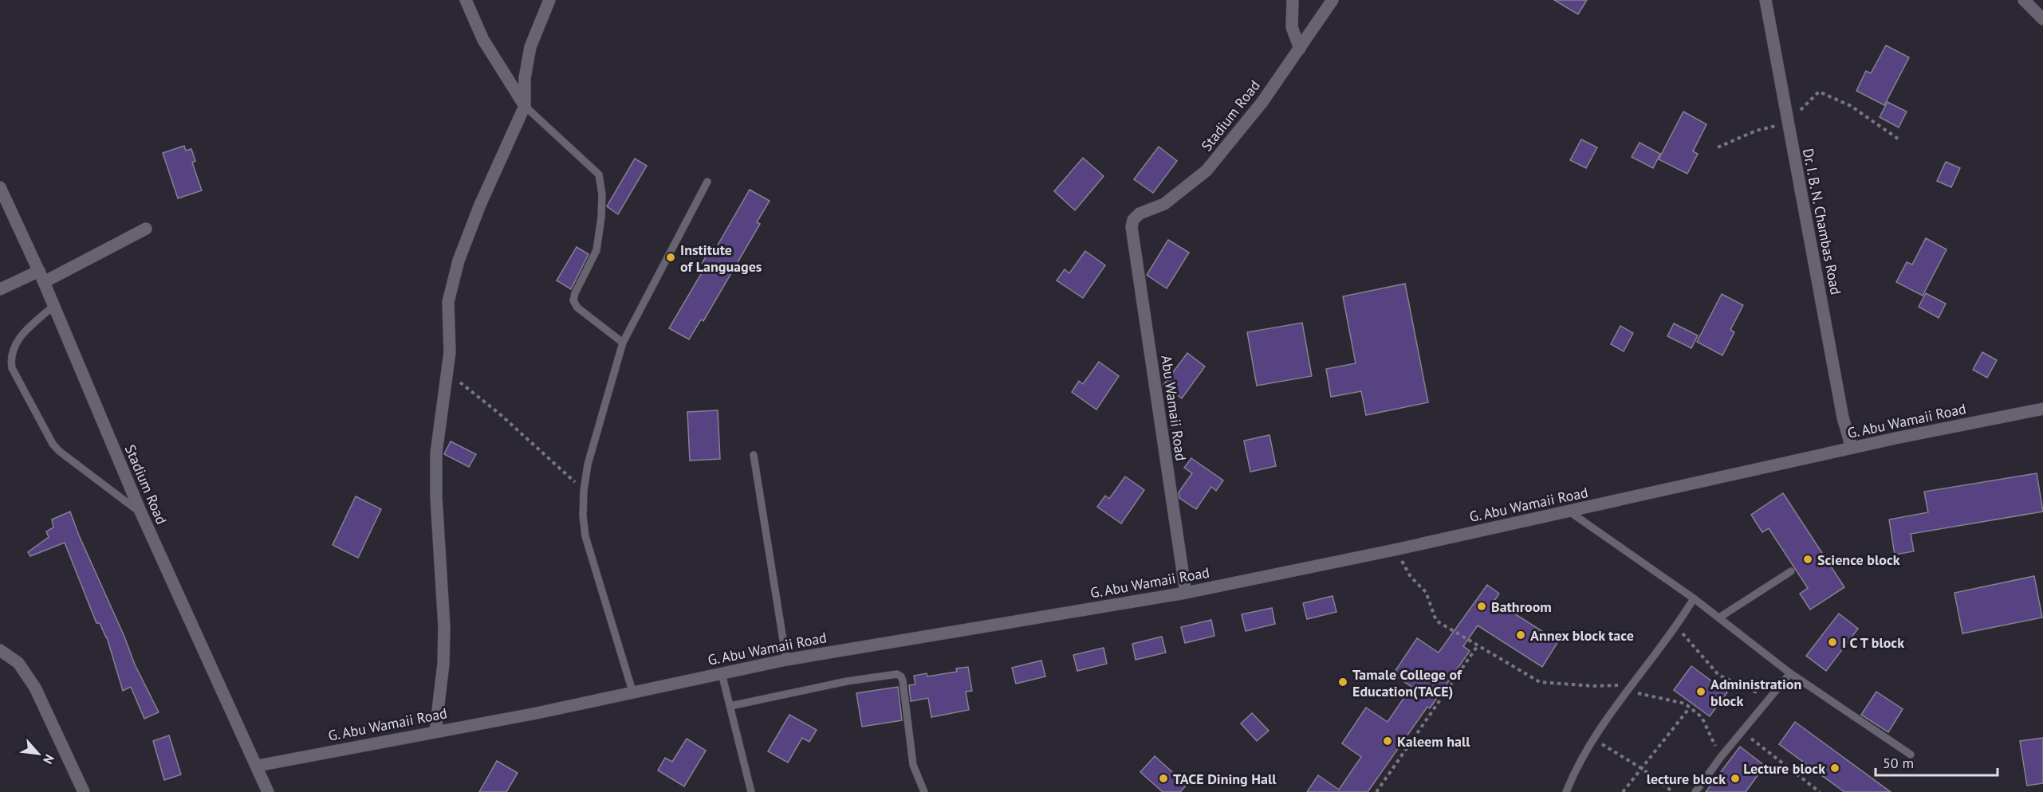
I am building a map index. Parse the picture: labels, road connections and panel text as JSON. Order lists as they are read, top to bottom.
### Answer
{
  "streets": {
    "street": [
      "Stadium Road",
      "Dr. I. B. N. Chambas Road",
      "Abu Wamaii Road",
      "G. Abu Wamaii Road"
    ]
  },
  "crossings": [
    ["Stadium Road", "Abu Wamaii Road"],
    ["Stadium Road", "G. Abu Wamaii Road"],
    ["Dr. I. B. N. Chambas Road", "G. Abu Wamaii Road"],
    ["Abu Wamaii Road", "G. Abu Wamaii Road"]
  ],
  "places": [
    "Institute of Languages",
    "Science block",
    "Bathroom",
    "Annex block tace",
    "I C T block",
    "Tamale College of Education(TACE)",
    "Administration block",
    "Kaleem hall",
    "Lecture block",
    "TACE Dining Hall",
    "lecture block"
  ],
  "scale_bar": "50 m",
  "north": "bottom right"
}
